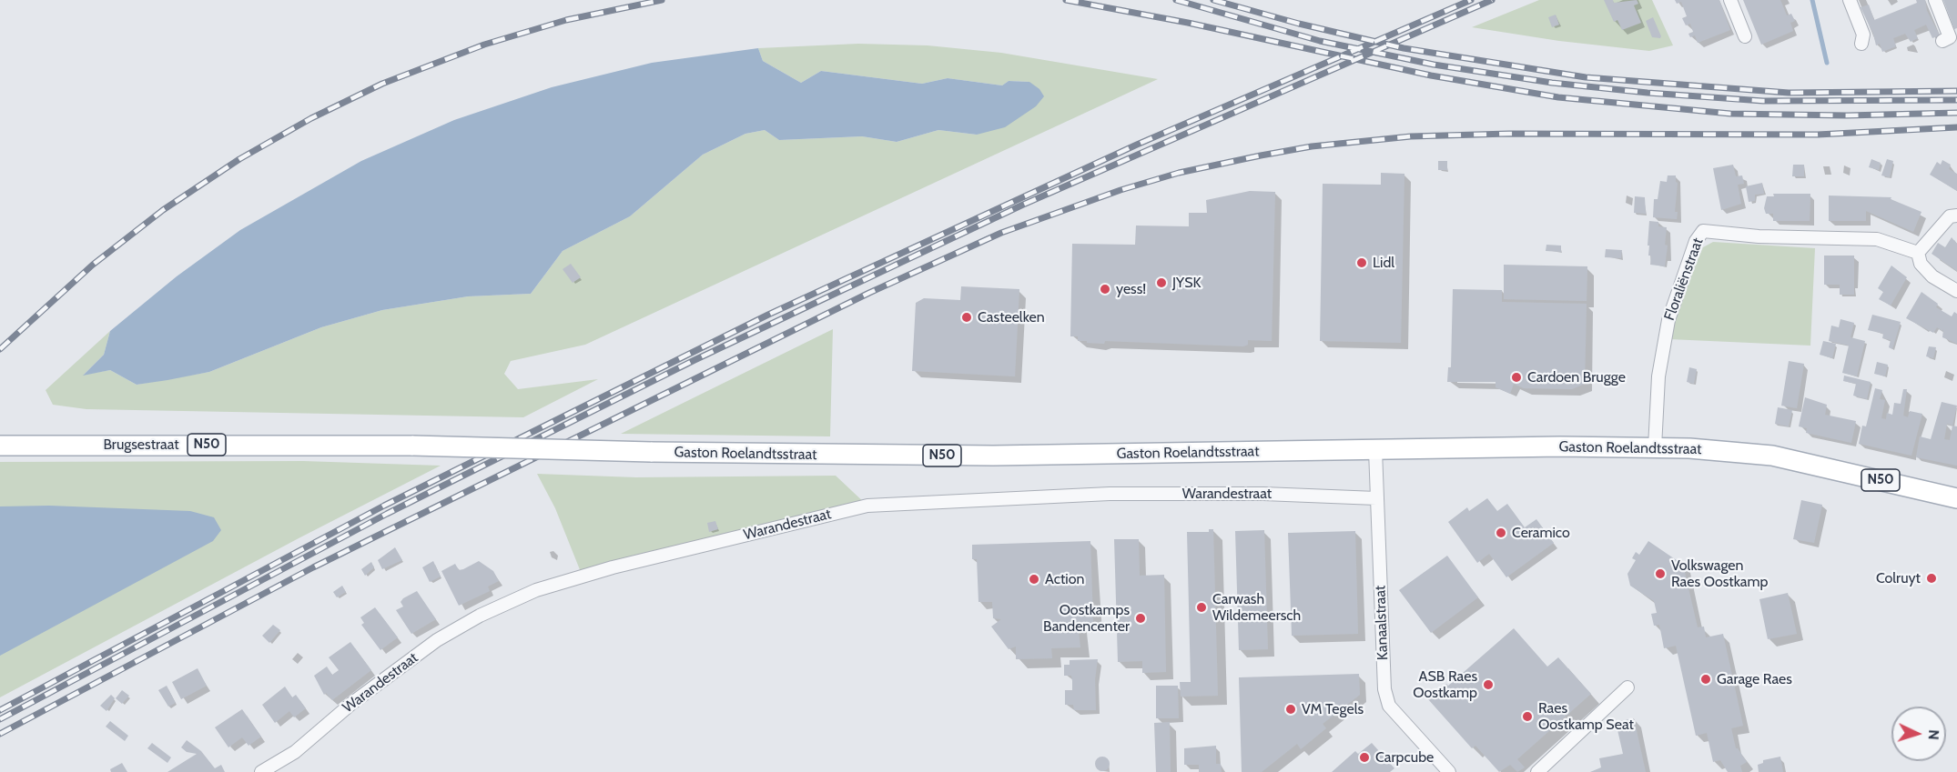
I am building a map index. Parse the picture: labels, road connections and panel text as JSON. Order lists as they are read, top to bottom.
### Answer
{
  "streets": {
    "main road": ["Brugsestraat", "N50", "Gaston Roelandtsstraat"],
    "street": ["Floraliënstraat", "Warandestraat", "Kanaalstraat"]
  },
  "crossings": [
    ["Floraliënstraat", "Gaston Roelandtsstraat"],
    ["Brugsestraat", "Gaston Roelandtsstraat"],
    ["Gaston Roelandtsstraat", "Kanaalstraat"],
    ["Warandestraat", "Kanaalstraat"]
  ],
  "places": [
    "Lidl",
    "JYSK",
    "yess!",
    "Casteelken",
    "Cardoen Brugge",
    "Ceramico",
    "Volkswagen Raes Oostkamp",
    "Colruyt",
    "Action",
    "Carwash Wildemeersch",
    "Oostkamps Bandencenter",
    "Garage Raes",
    "ASB Raes Oostkamp",
    "VM Tegels",
    "Raes Oostkamp Seat",
    "Carpcube"
  ],
  "north": "right"
}
